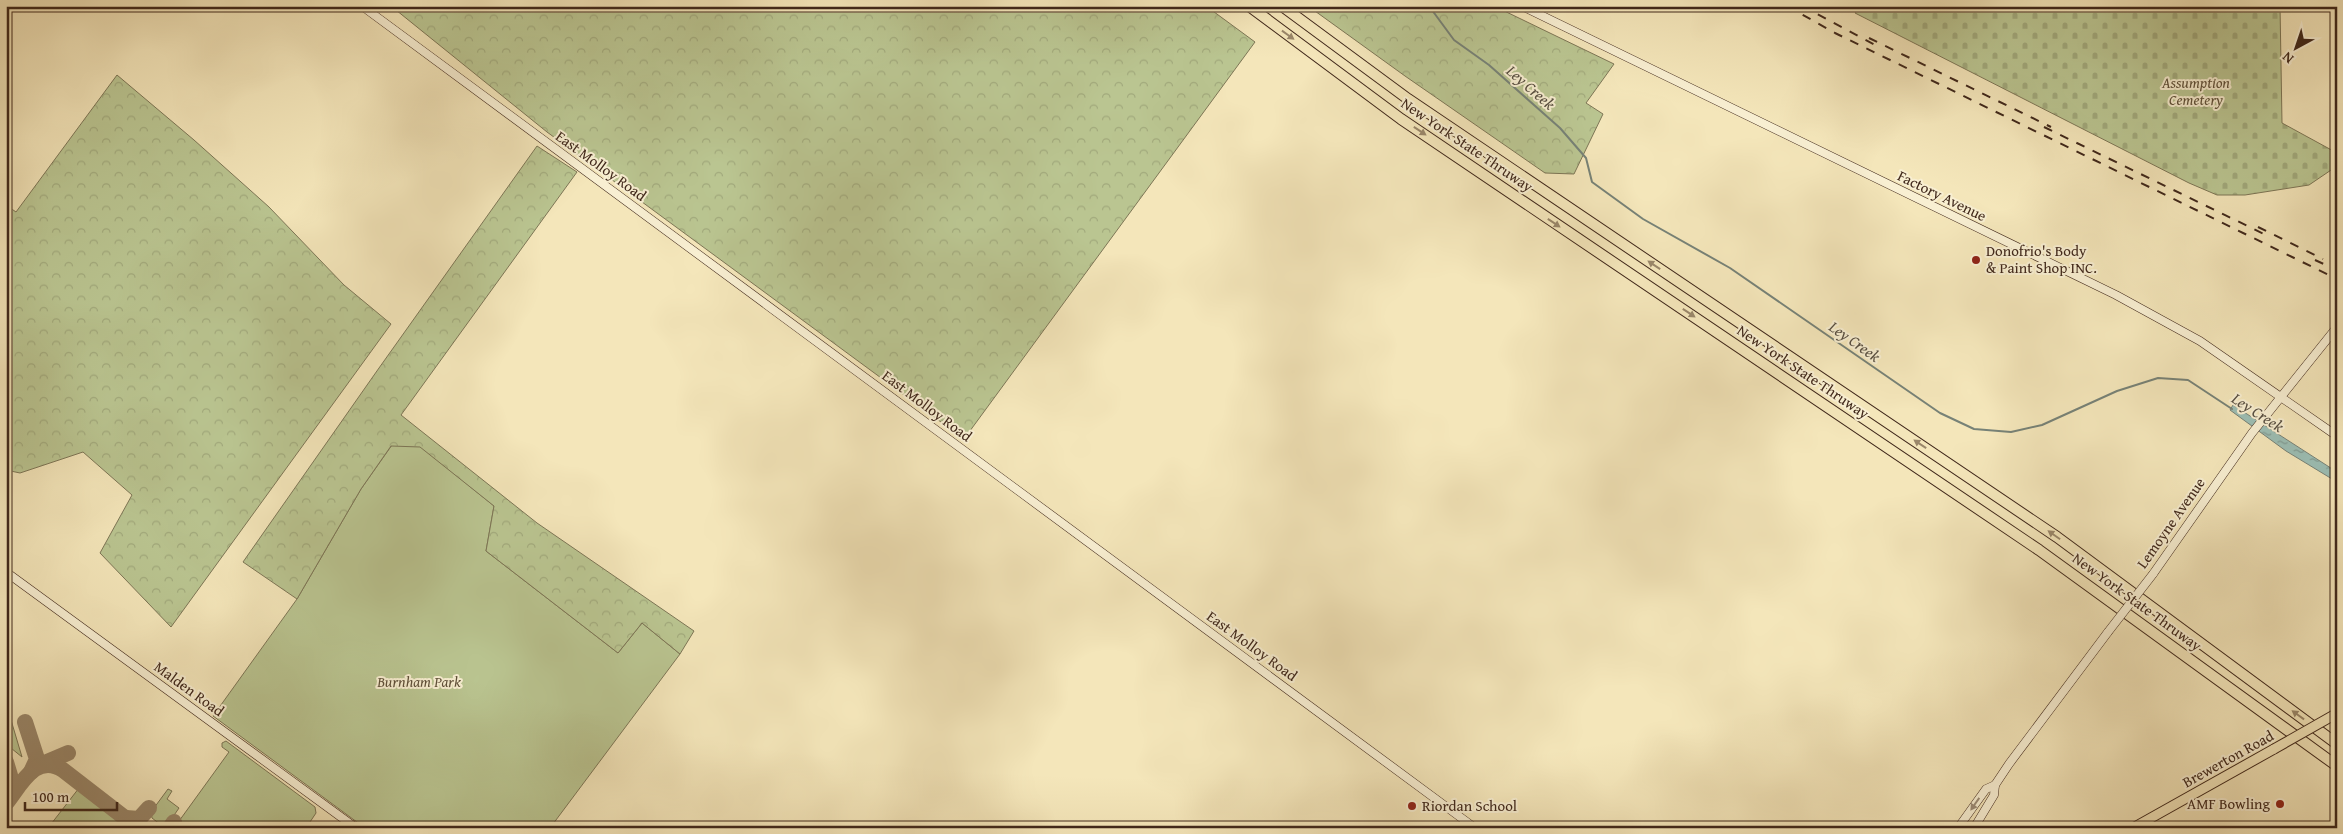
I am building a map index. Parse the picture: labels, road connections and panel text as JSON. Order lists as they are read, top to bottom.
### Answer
{
  "streets": {
    "highway": ["New York State Thruway"],
    "main road": ["Brewerton Road"],
    "street": [
      "East Molloy Road",
      "Factory Avenue",
      "Lemoyne Avenue",
      "Malden Road"
    ]
  },
  "crossings": [
    ["Factory Avenue", "Lemoyne Avenue"]
  ],
  "water": ["Ley Creek"],
  "parks": ["Assumption Cemetery", "Burnham Park"],
  "places": ["Donofrio's Body & Paint Shop INC.", "AMF Bowling", "Riordan School"],
  "scale_bar": "100 m",
  "north": "bottom left"
}
